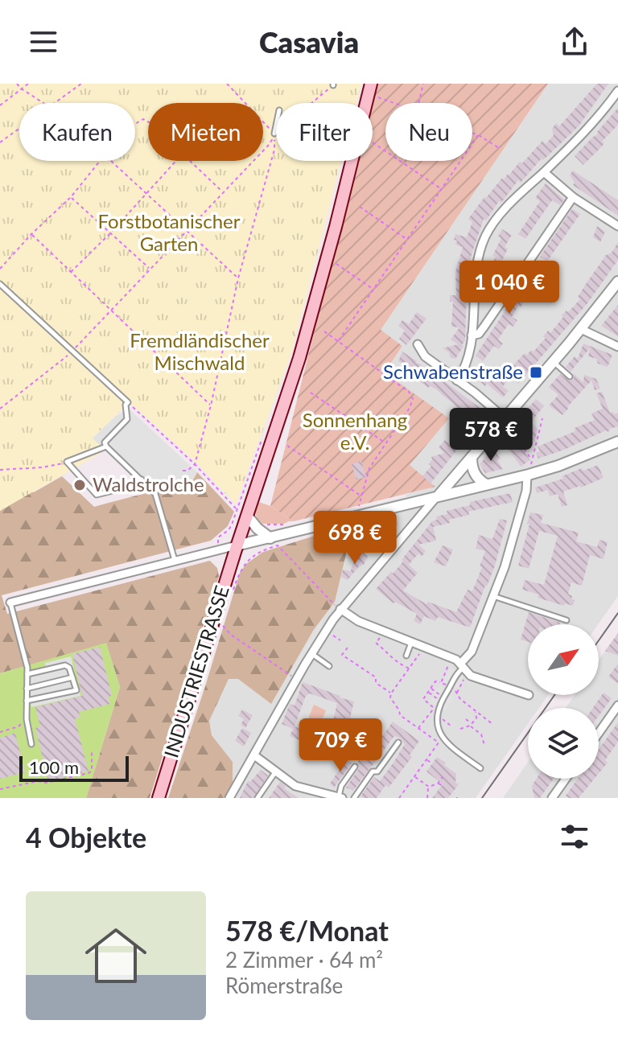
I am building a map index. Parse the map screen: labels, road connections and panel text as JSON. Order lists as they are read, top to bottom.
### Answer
{
  "streets": {
    "main road": ["INDUSTRIESTRASSE"]
  },
  "parks": ["Forstbotanischer Garten", "Fremdländischer Mischwald", "Sonnenhang e.V."],
  "places": {
    "transit": ["Schwabenstraße"],
    "other": ["Waldstrolche"]
  },
  "scale_bar": "100 m",
  "north": "top right",
  "page": {
    "header": "Casavia",
    "chip": [
      "Kaufen",
      "Mieten",
      "Filter",
      "Neu"
    ],
    "price": [
      "1 040 €",
      "578 €",
      "698 €",
      "709 €"
    ],
    "scale": "100 m",
    "heading": "4 Objekte",
    "list": [
      {
        "name": "578 €/Monat",
        "note": "2 Zimmer · 64 m² · Römerstraße"
      }
    ]
  }
}
